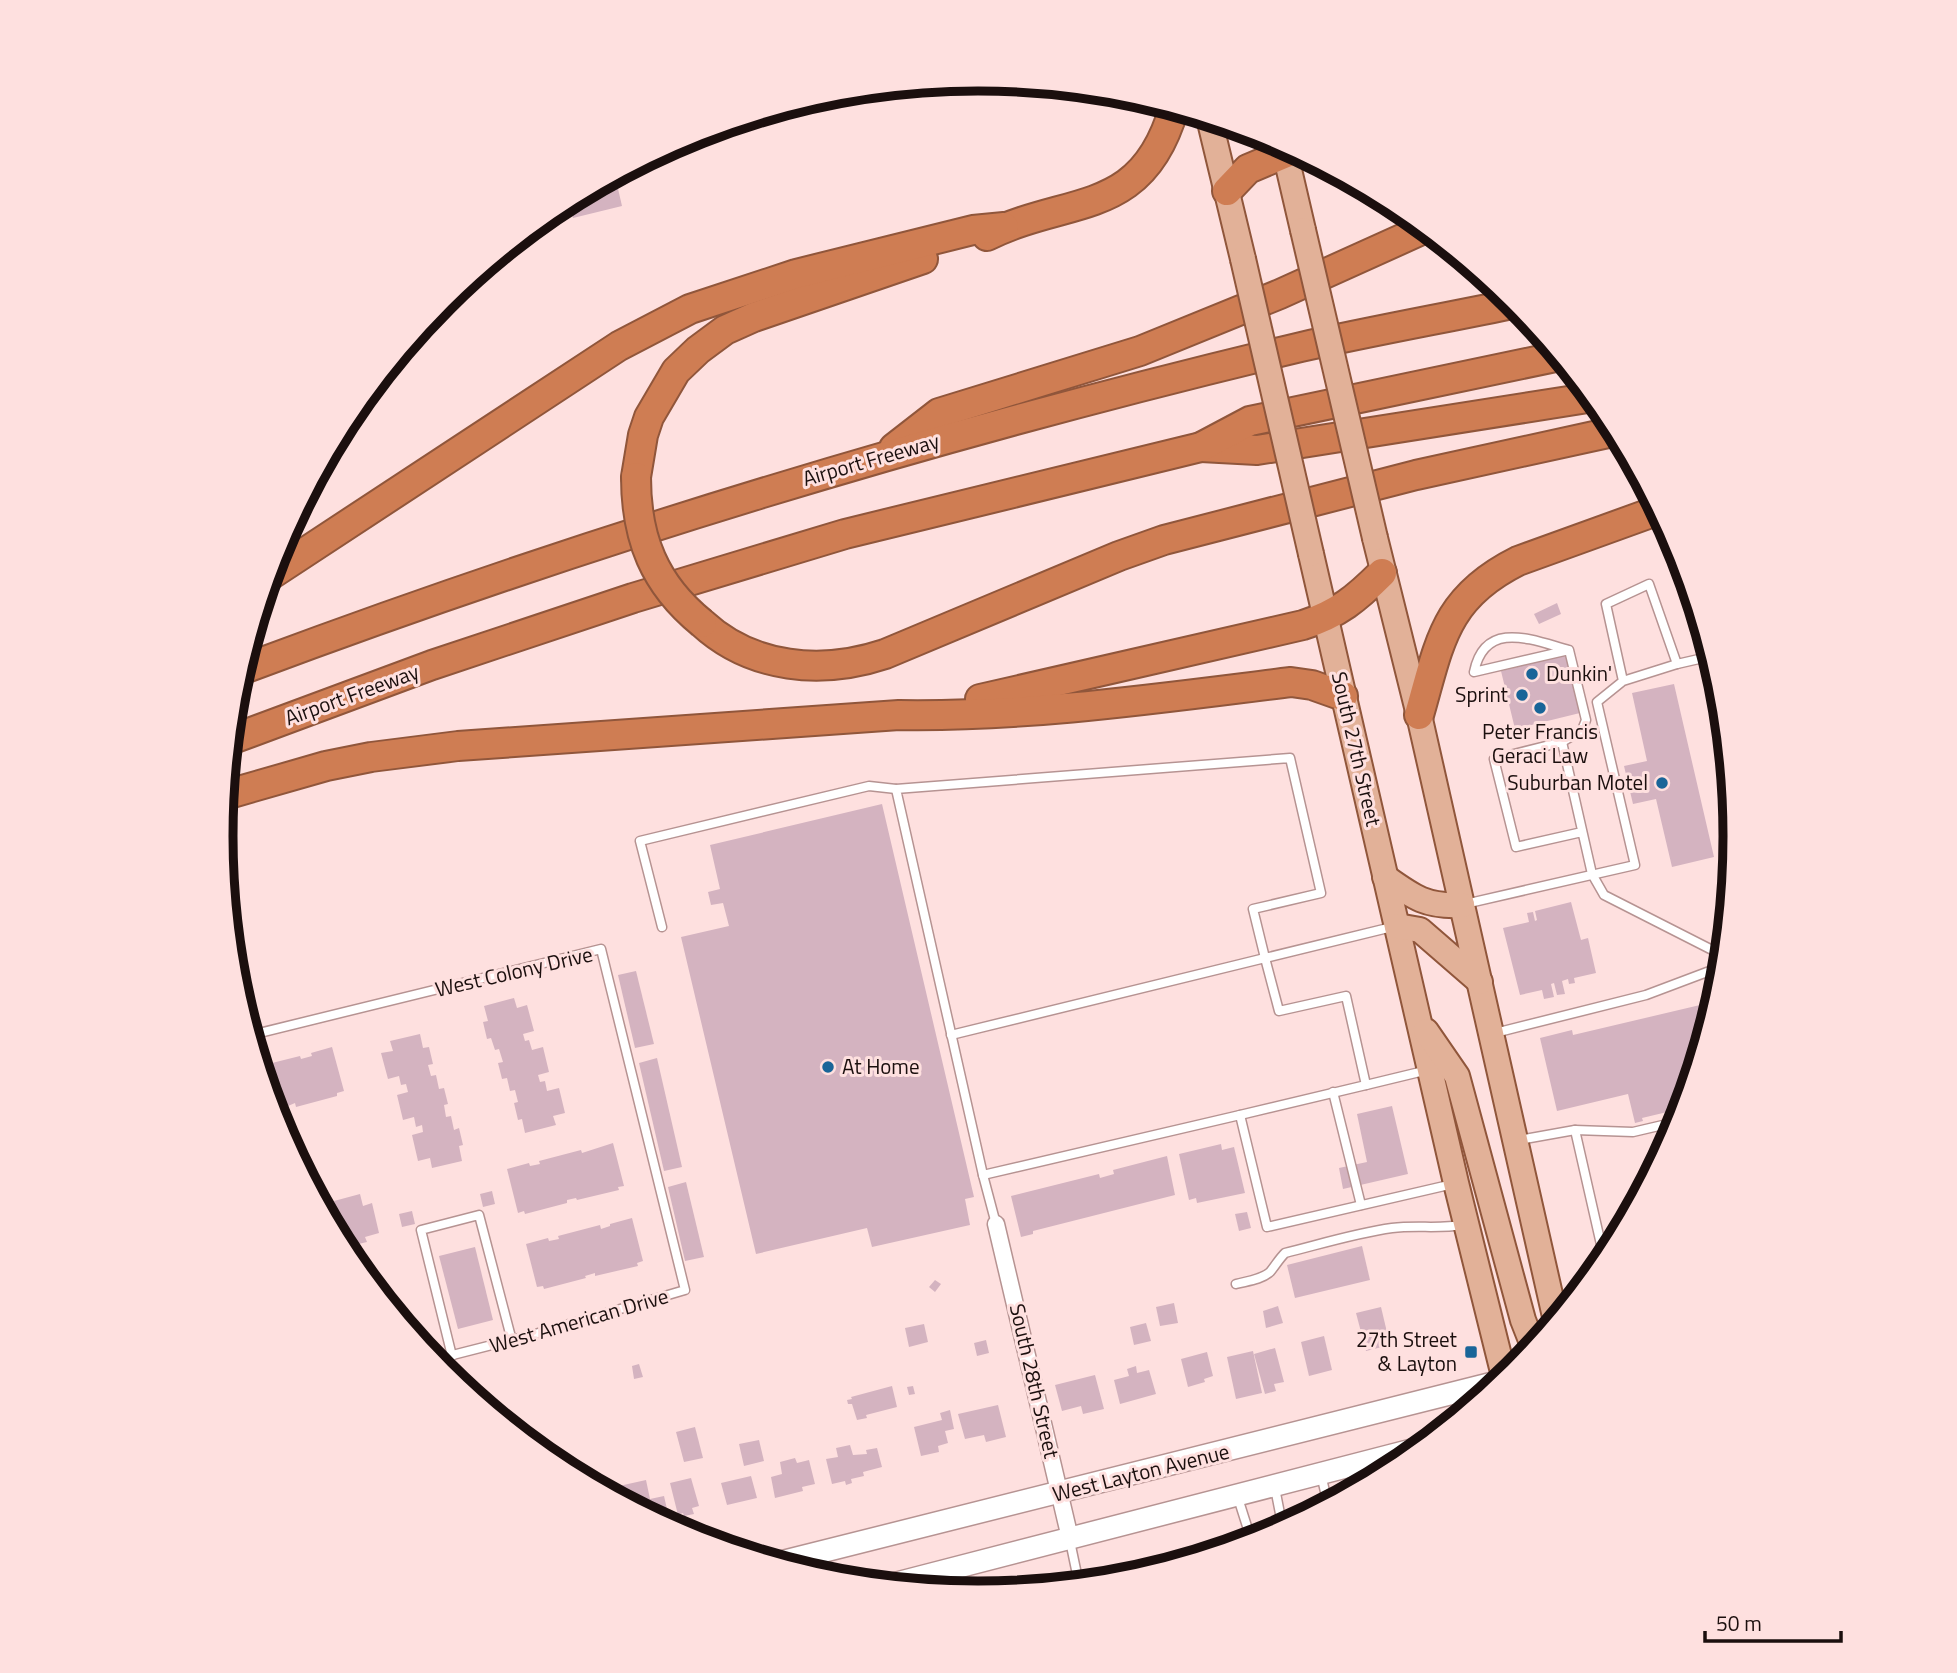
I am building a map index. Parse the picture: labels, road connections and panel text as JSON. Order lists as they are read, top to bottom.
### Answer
{
  "streets": {
    "highway": ["Airport Freeway"],
    "main road": ["South 27th Street", "West Layton Avenue"],
    "street": ["South 28th Street"],
    "lane": ["West Colony Drive", "West American Drive"]
  },
  "crossings": [
    ["West Colony Drive", "West American Drive"],
    ["South 28th Street", "West Layton Avenue"]
  ],
  "places": {
    "other": [
      "Dunkin'",
      "Sprint",
      "Peter Francis Geraci Law",
      "Suburban Motel",
      "At Home"
    ],
    "transit": ["27th Street & Layton"]
  },
  "scale_bar": "50 m"
}
